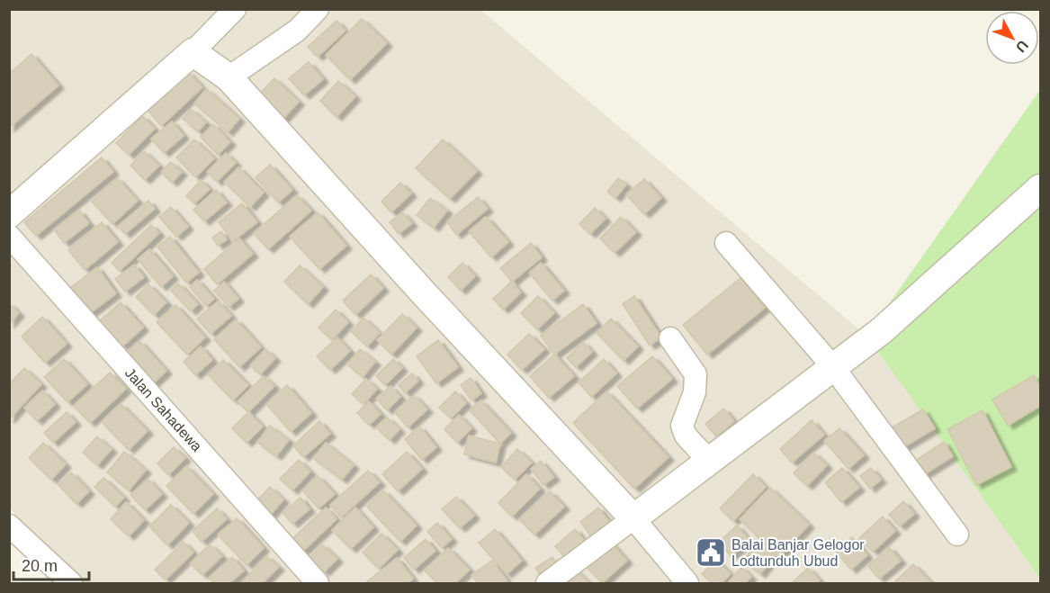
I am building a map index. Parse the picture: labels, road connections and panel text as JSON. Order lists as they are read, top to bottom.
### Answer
{
  "streets": {
    "street": ["Jalan Sahadewa"]
  },
  "places": {
    "public building": ["Balai Banjar Gelogor Lodtunduh Ubud"]
  },
  "scale_bar": "20 m",
  "north": "bottom right"
}
